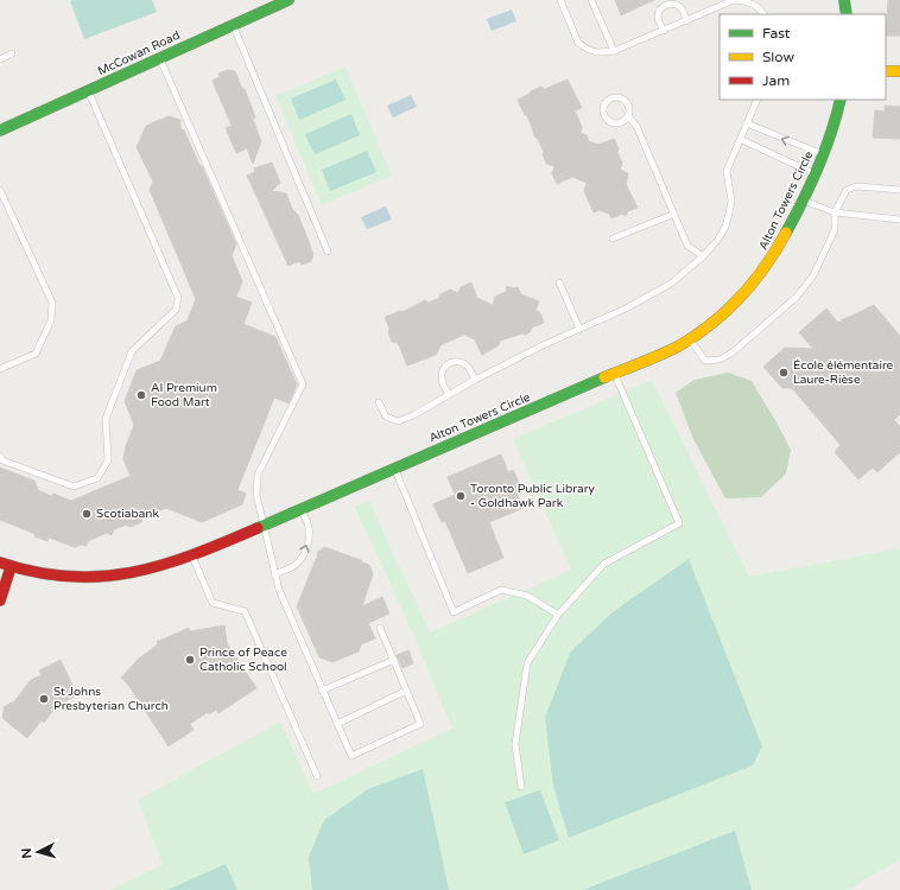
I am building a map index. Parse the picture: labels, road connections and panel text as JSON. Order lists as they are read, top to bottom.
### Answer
{
  "streets": {
    "street": ["McCowan Road", "Alton Towers Circle"]
  },
  "places": [
    "École élémentaire Laure-Rièse",
    "AI Premium Food Mart",
    "Toronto Public Library - Goldhawk Park",
    "Scotiabank",
    "Prince of Peace Catholic School",
    "St Johns Presbyterian Church"
  ],
  "legend": ["Fast", "Slow", "Jam"],
  "north": "left"
}
